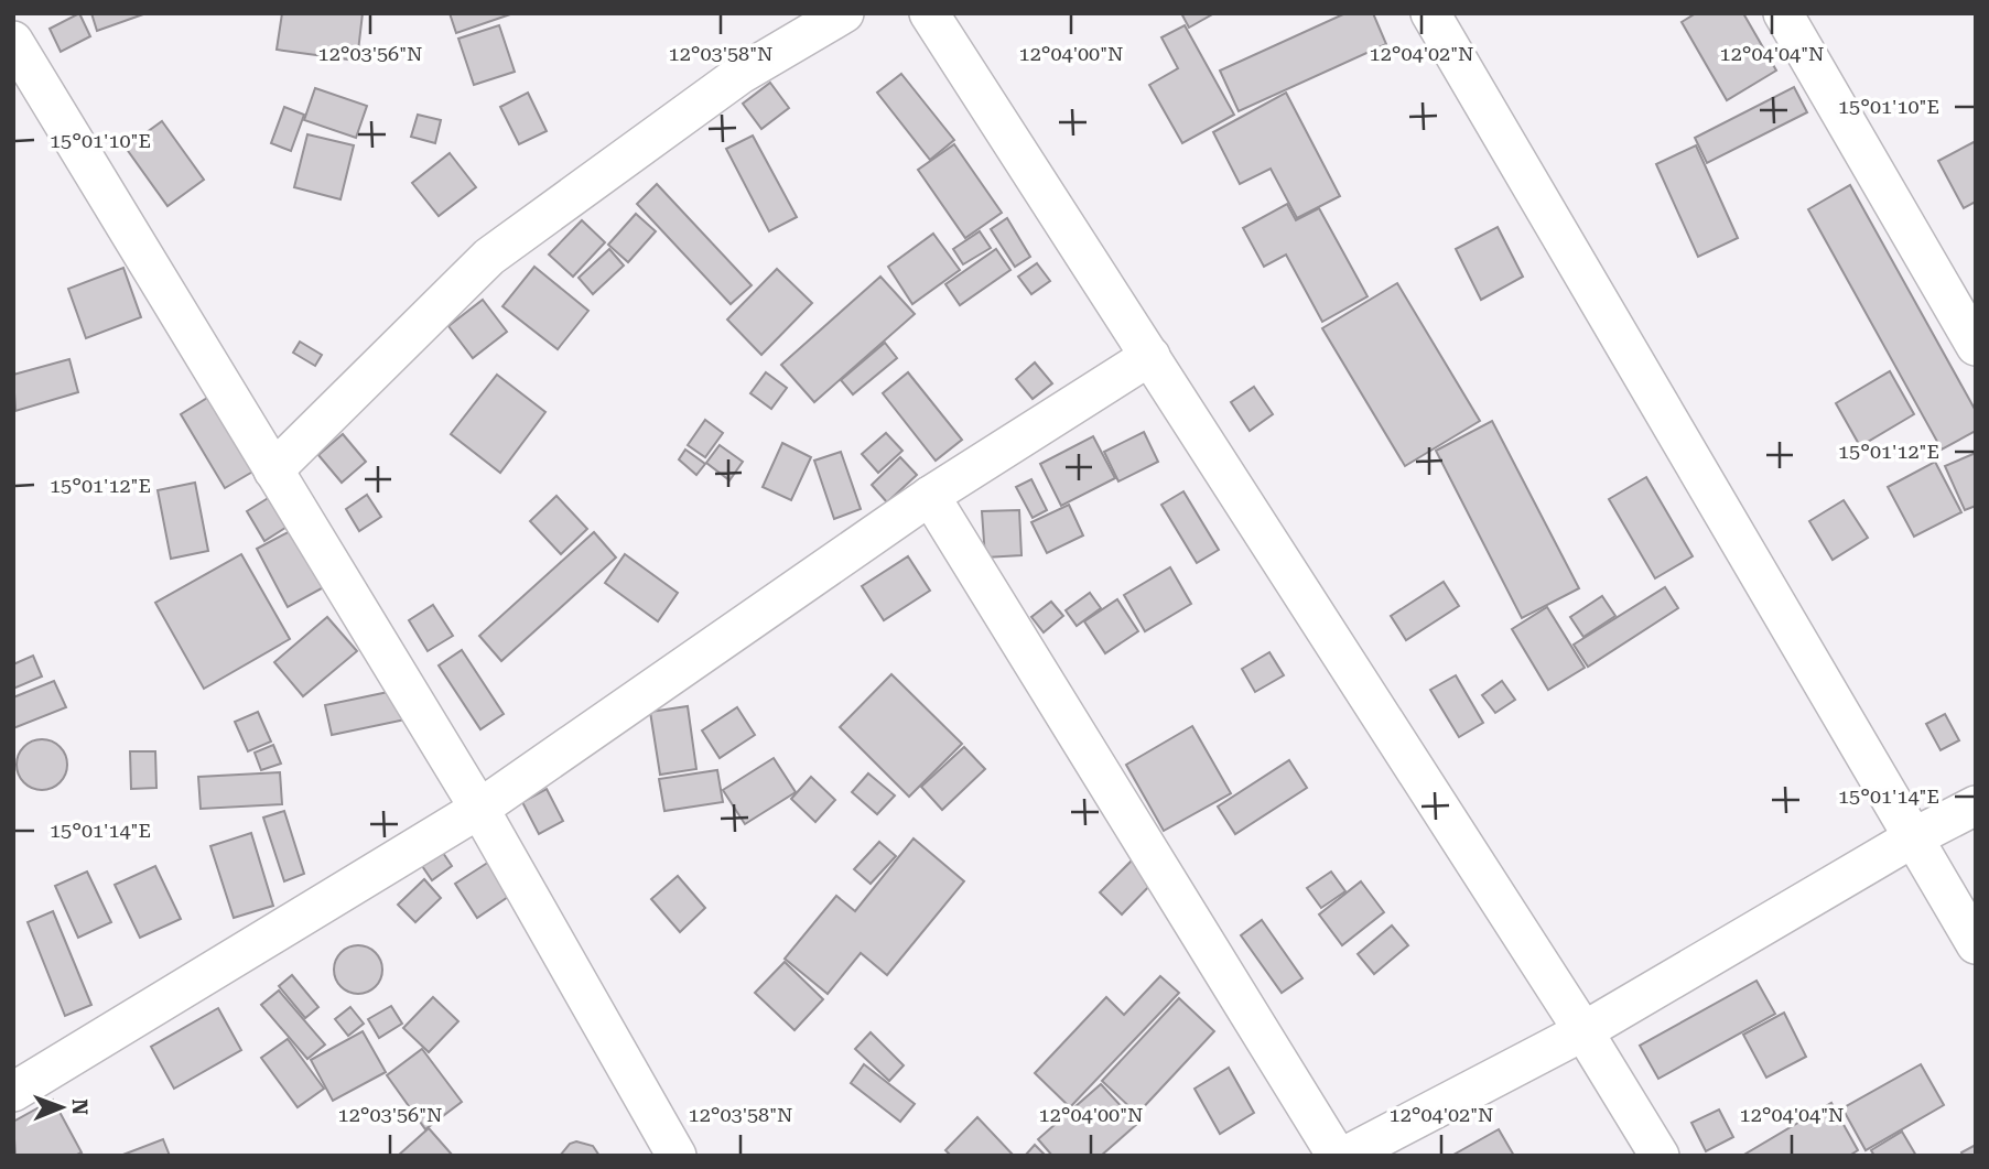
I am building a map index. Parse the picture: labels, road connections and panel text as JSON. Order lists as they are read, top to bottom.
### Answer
{
  "north": "right",
  "coordinates": [
    "12°03'56\"N",
    "12°03'58\"N",
    "12°04'00\"N",
    "12°04'02\"N",
    "12°04'04\"N",
    "15°01'10\"E",
    "15°01'12\"E",
    "15°01'14\"E"
  ]
}
